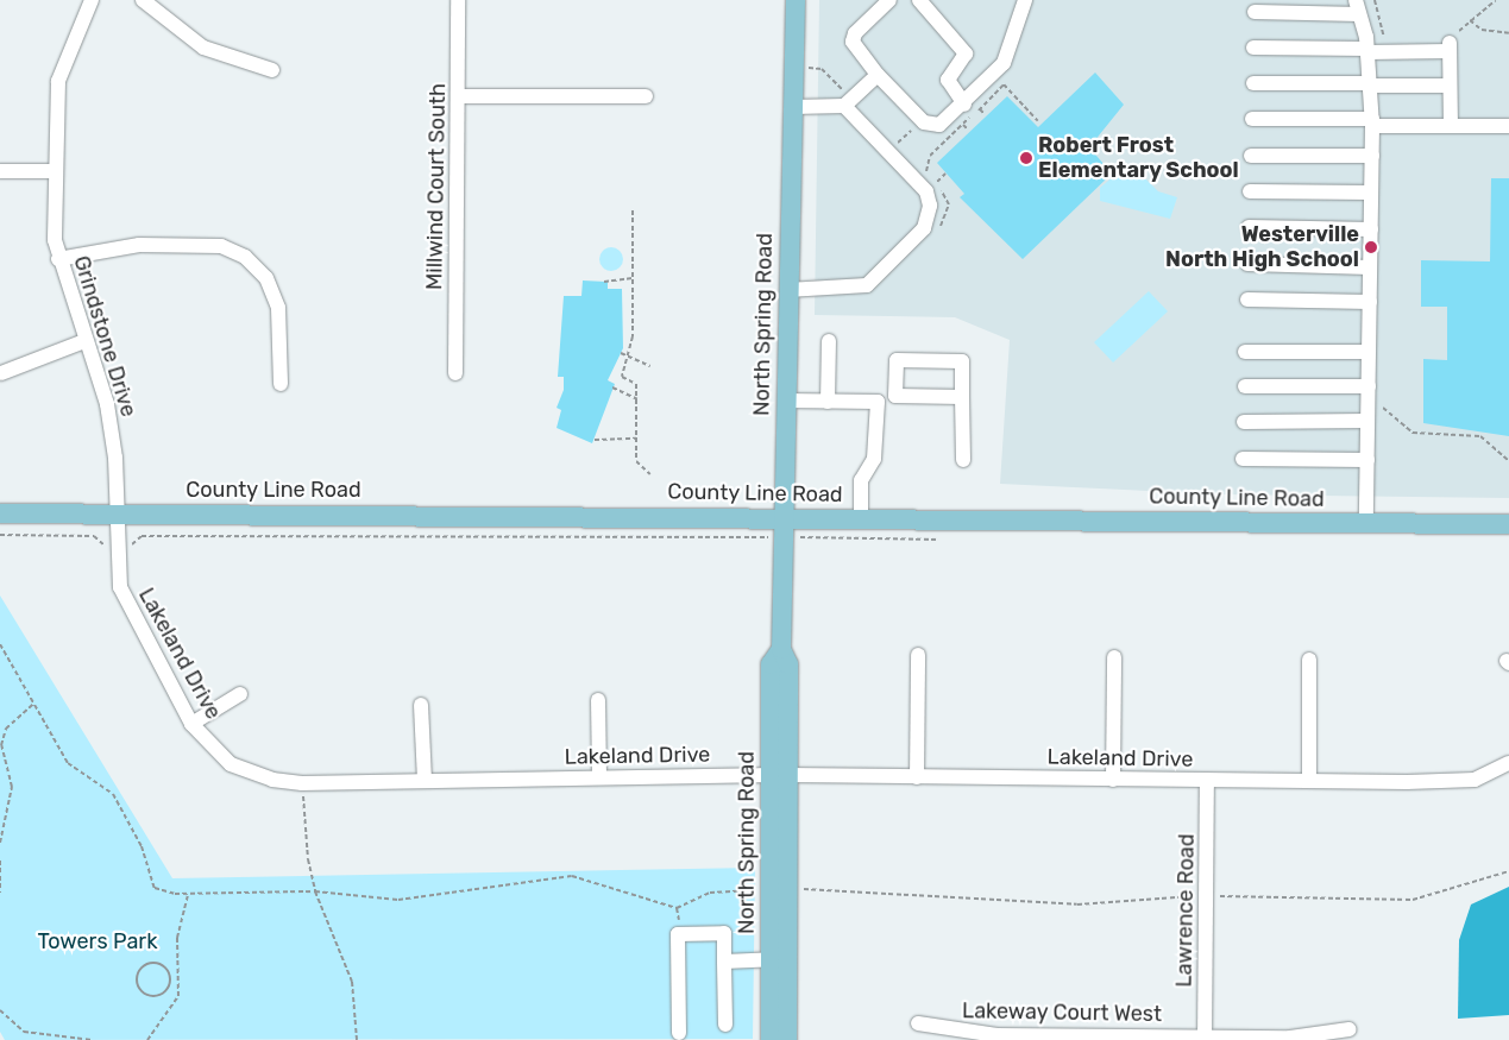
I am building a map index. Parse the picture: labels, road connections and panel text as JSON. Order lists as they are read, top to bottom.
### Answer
{
  "streets": {
    "main road": ["North Spring Road", "County Line Road"],
    "street": [
      "Millwind Court South",
      "Grindstone Drive",
      "Lakeland Drive",
      "Lawrence Road",
      "Lakeway Court West"
    ]
  },
  "crossings": [
    ["North Spring Road", "County Line Road"],
    ["North Spring Road", "Lakeland Drive"],
    ["Grindstone Drive", "County Line Road"],
    ["Grindstone Drive", "Lakeland Drive"],
    ["County Line Road", "Lakeland Drive"],
    ["Lakeland Drive", "Lawrence Road"],
    ["Lawrence Road", "Lakeway Court West"]
  ],
  "parks": ["Towers Park"],
  "places": ["Robert Frost Elementary School", "Westerville North High School"]
}
